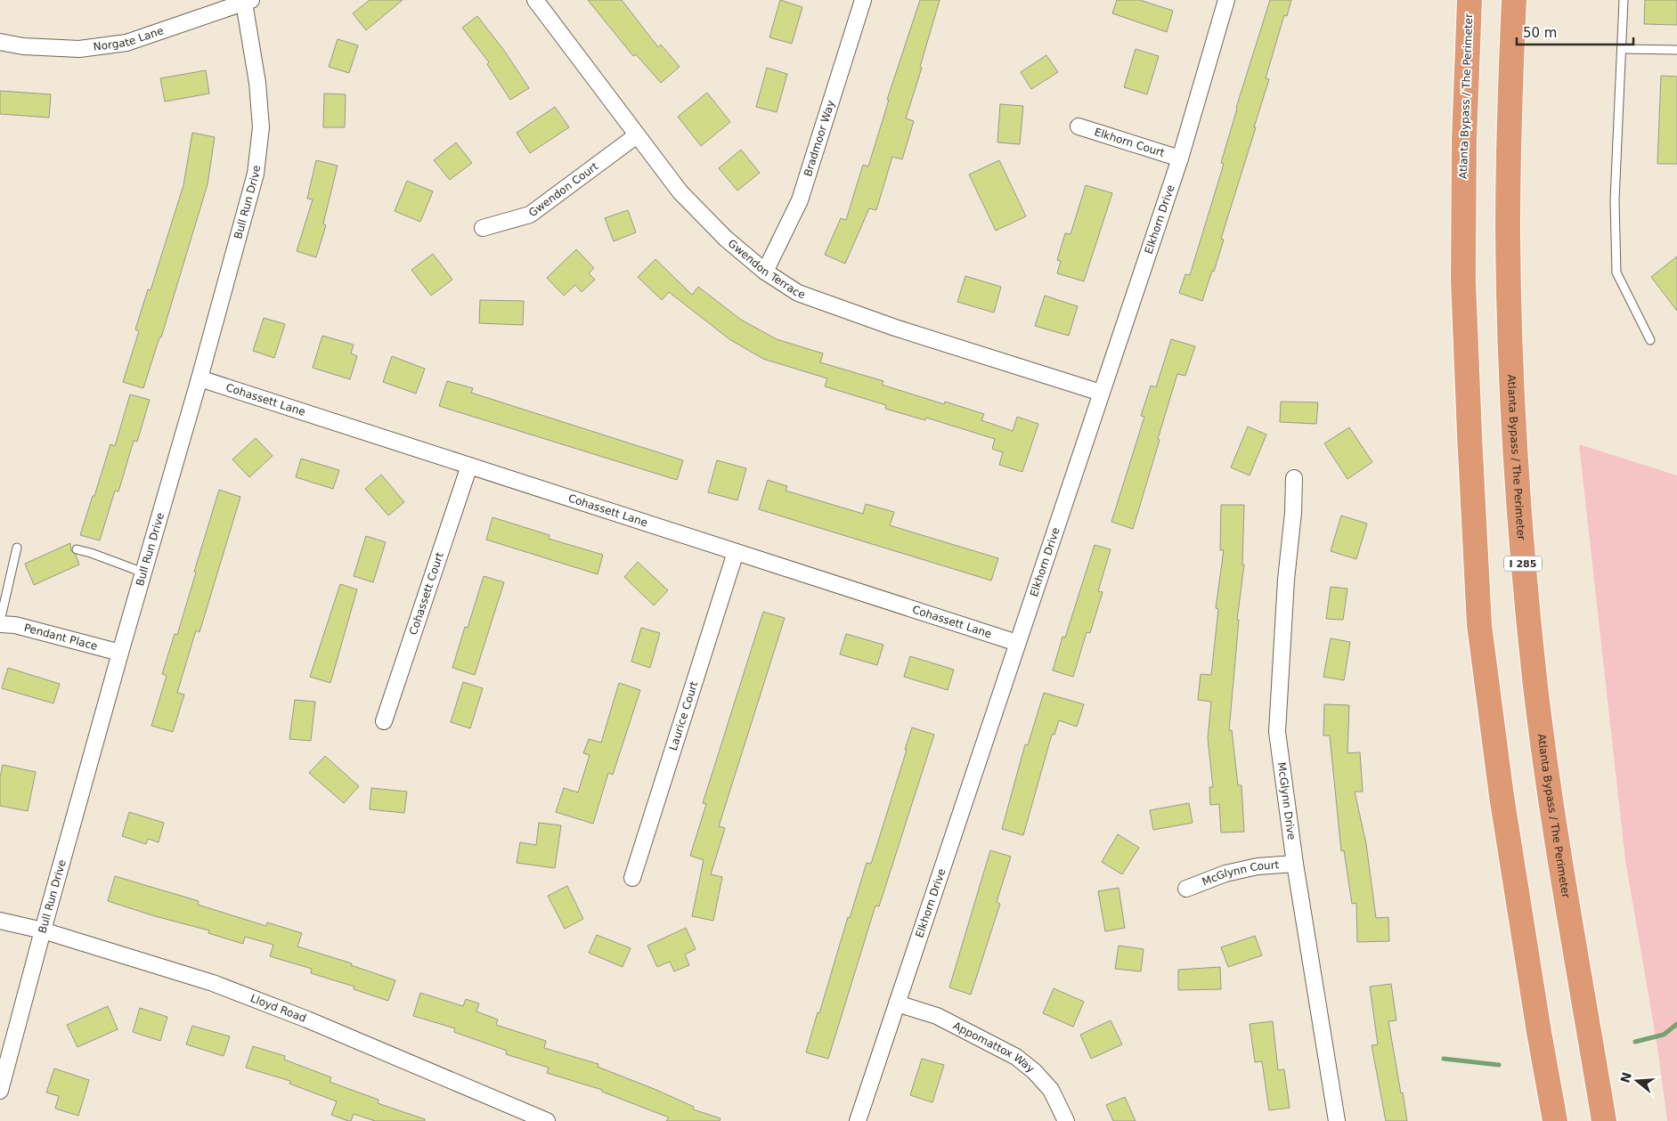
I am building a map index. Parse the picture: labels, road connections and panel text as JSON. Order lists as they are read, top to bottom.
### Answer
{
  "streets": {
    "highway": ["Atlanta Bypass / The Perimeter", "I 285"],
    "street": [
      "Norgate Lane",
      "Bradmoor Way",
      "Elkhorn Court",
      "Gwendon Court",
      "Bull Run Drive",
      "Elkhorn Drive",
      "Gwendon Terrace",
      "Cohassett Lane",
      "Cohassett Court",
      "Pendant Place",
      "Laurice Court",
      "McGlynn Drive",
      "McGlynn Court",
      "Lloyd Road",
      "Appomattox Way"
    ]
  },
  "crossings": [
    ["Norgate Lane", "Bull Run Drive"],
    ["Bradmoor Way", "Gwendon Terrace"],
    ["Elkhorn Court", "Elkhorn Drive"],
    ["Gwendon Court", "Gwendon Terrace"],
    ["Bull Run Drive", "Cohassett Lane"],
    ["Bull Run Drive", "Pendant Place"],
    ["Bull Run Drive", "Lloyd Road"],
    ["Elkhorn Drive", "Gwendon Terrace"],
    ["Elkhorn Drive", "Cohassett Lane"],
    ["Elkhorn Drive", "Appomattox Way"],
    ["Cohassett Lane", "Cohassett Court"],
    ["Cohassett Lane", "Laurice Court"],
    ["McGlynn Drive", "McGlynn Court"]
  ],
  "scale_bar": "50 m",
  "north": "left"
}
